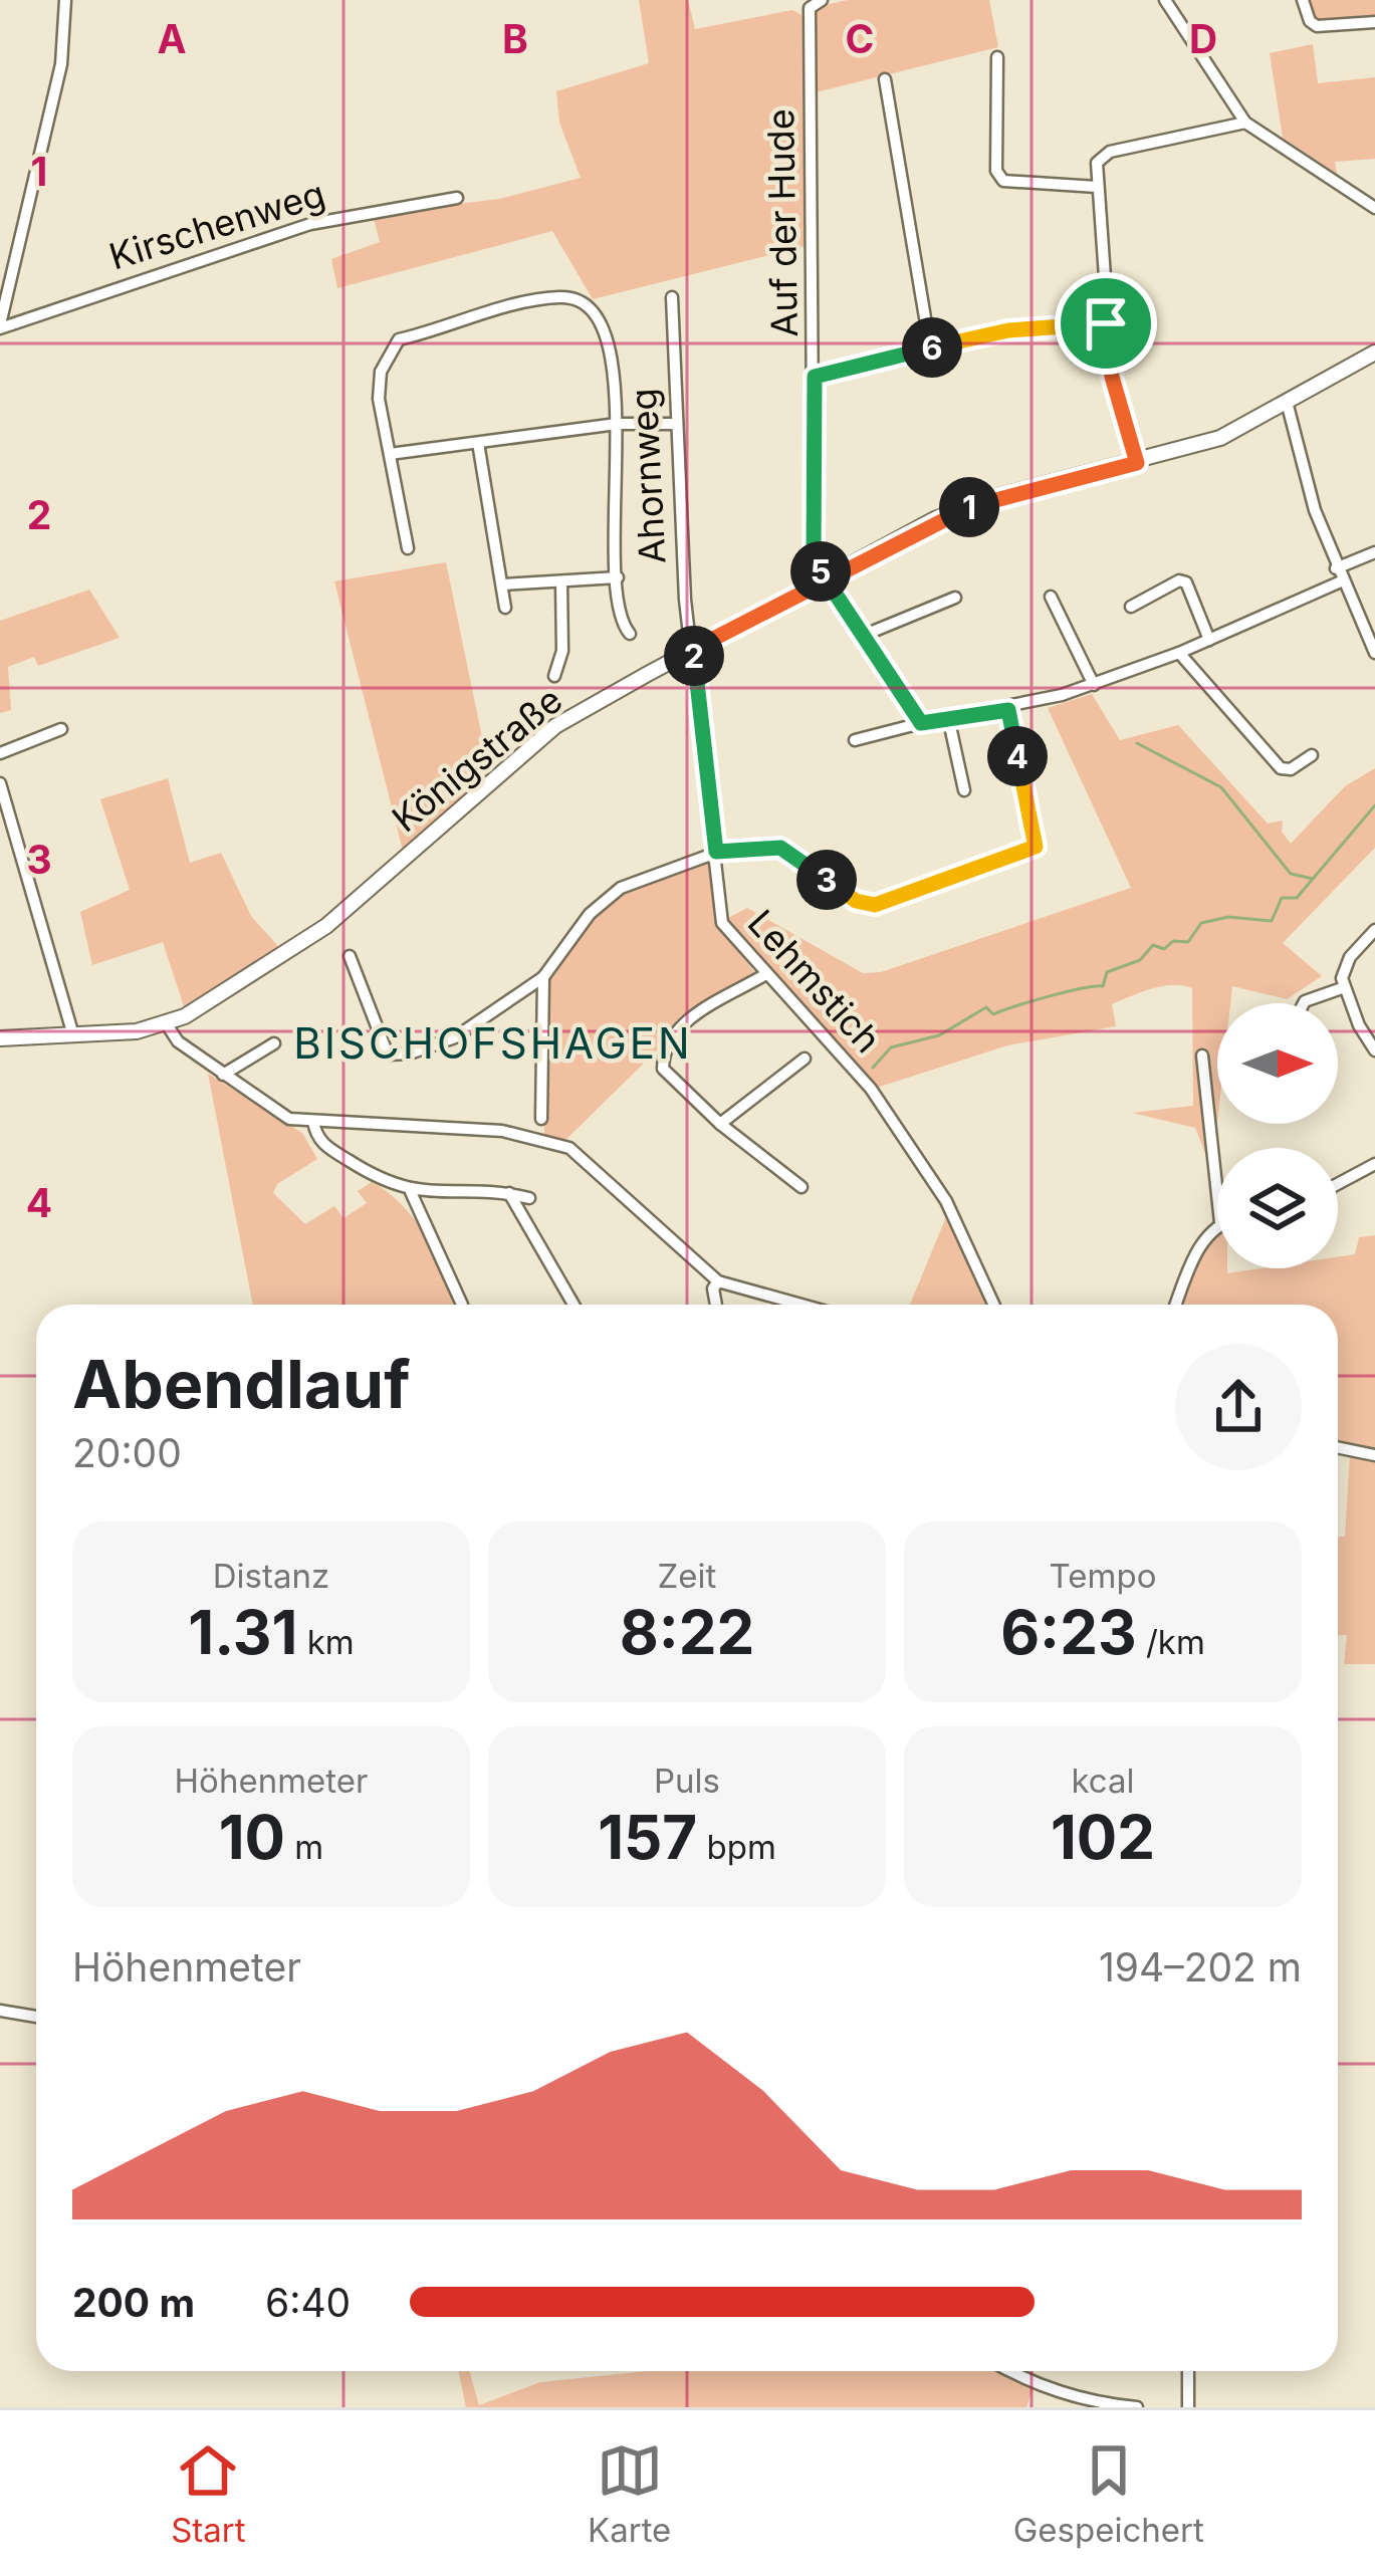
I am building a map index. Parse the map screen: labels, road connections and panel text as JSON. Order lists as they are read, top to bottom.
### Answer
{
  "streets": {
    "main road": ["Königstraße"],
    "street": [
      "Auf der Hude",
      "Kirschenweg",
      "Ahornweg",
      "Lehmstich"
    ]
  },
  "crossings": [
    ["Auf der Hude", "Königstraße"],
    ["Ahornweg", "Königstraße"],
    ["Ahornweg", "Lehmstich"],
    ["Königstraße", "Lehmstich"]
  ],
  "districts": ["BISCHOFSHAGEN"],
  "north": "right",
  "page": {
    "pins": [
      "6",
      "1",
      "5",
      "2",
      "4",
      "3"
    ],
    "heading": ["Abendlauf", "20:00"],
    "stats": [
      ["Distanz", "1.31 km"],
      ["Zeit", "8:22"],
      ["Tempo", "6:23 /km"],
      ["Höhenmeter", "10 m"],
      ["Puls", "157 bpm"],
      ["kcal", "102"]
    ],
    "chart": ["Höhenmeter", "194–202 m"],
    "list": [
      {
        "name": "200 m",
        "note": "6:40"
      }
    ],
    "tabs": ["Start", "Karte", "Gespeichert"]
  },
  "grid": {
    "columns": [
      "A",
      "B",
      "C",
      "D"
    ],
    "rows": [
      "1",
      "2",
      "3",
      "4"
    ]
  }
}
